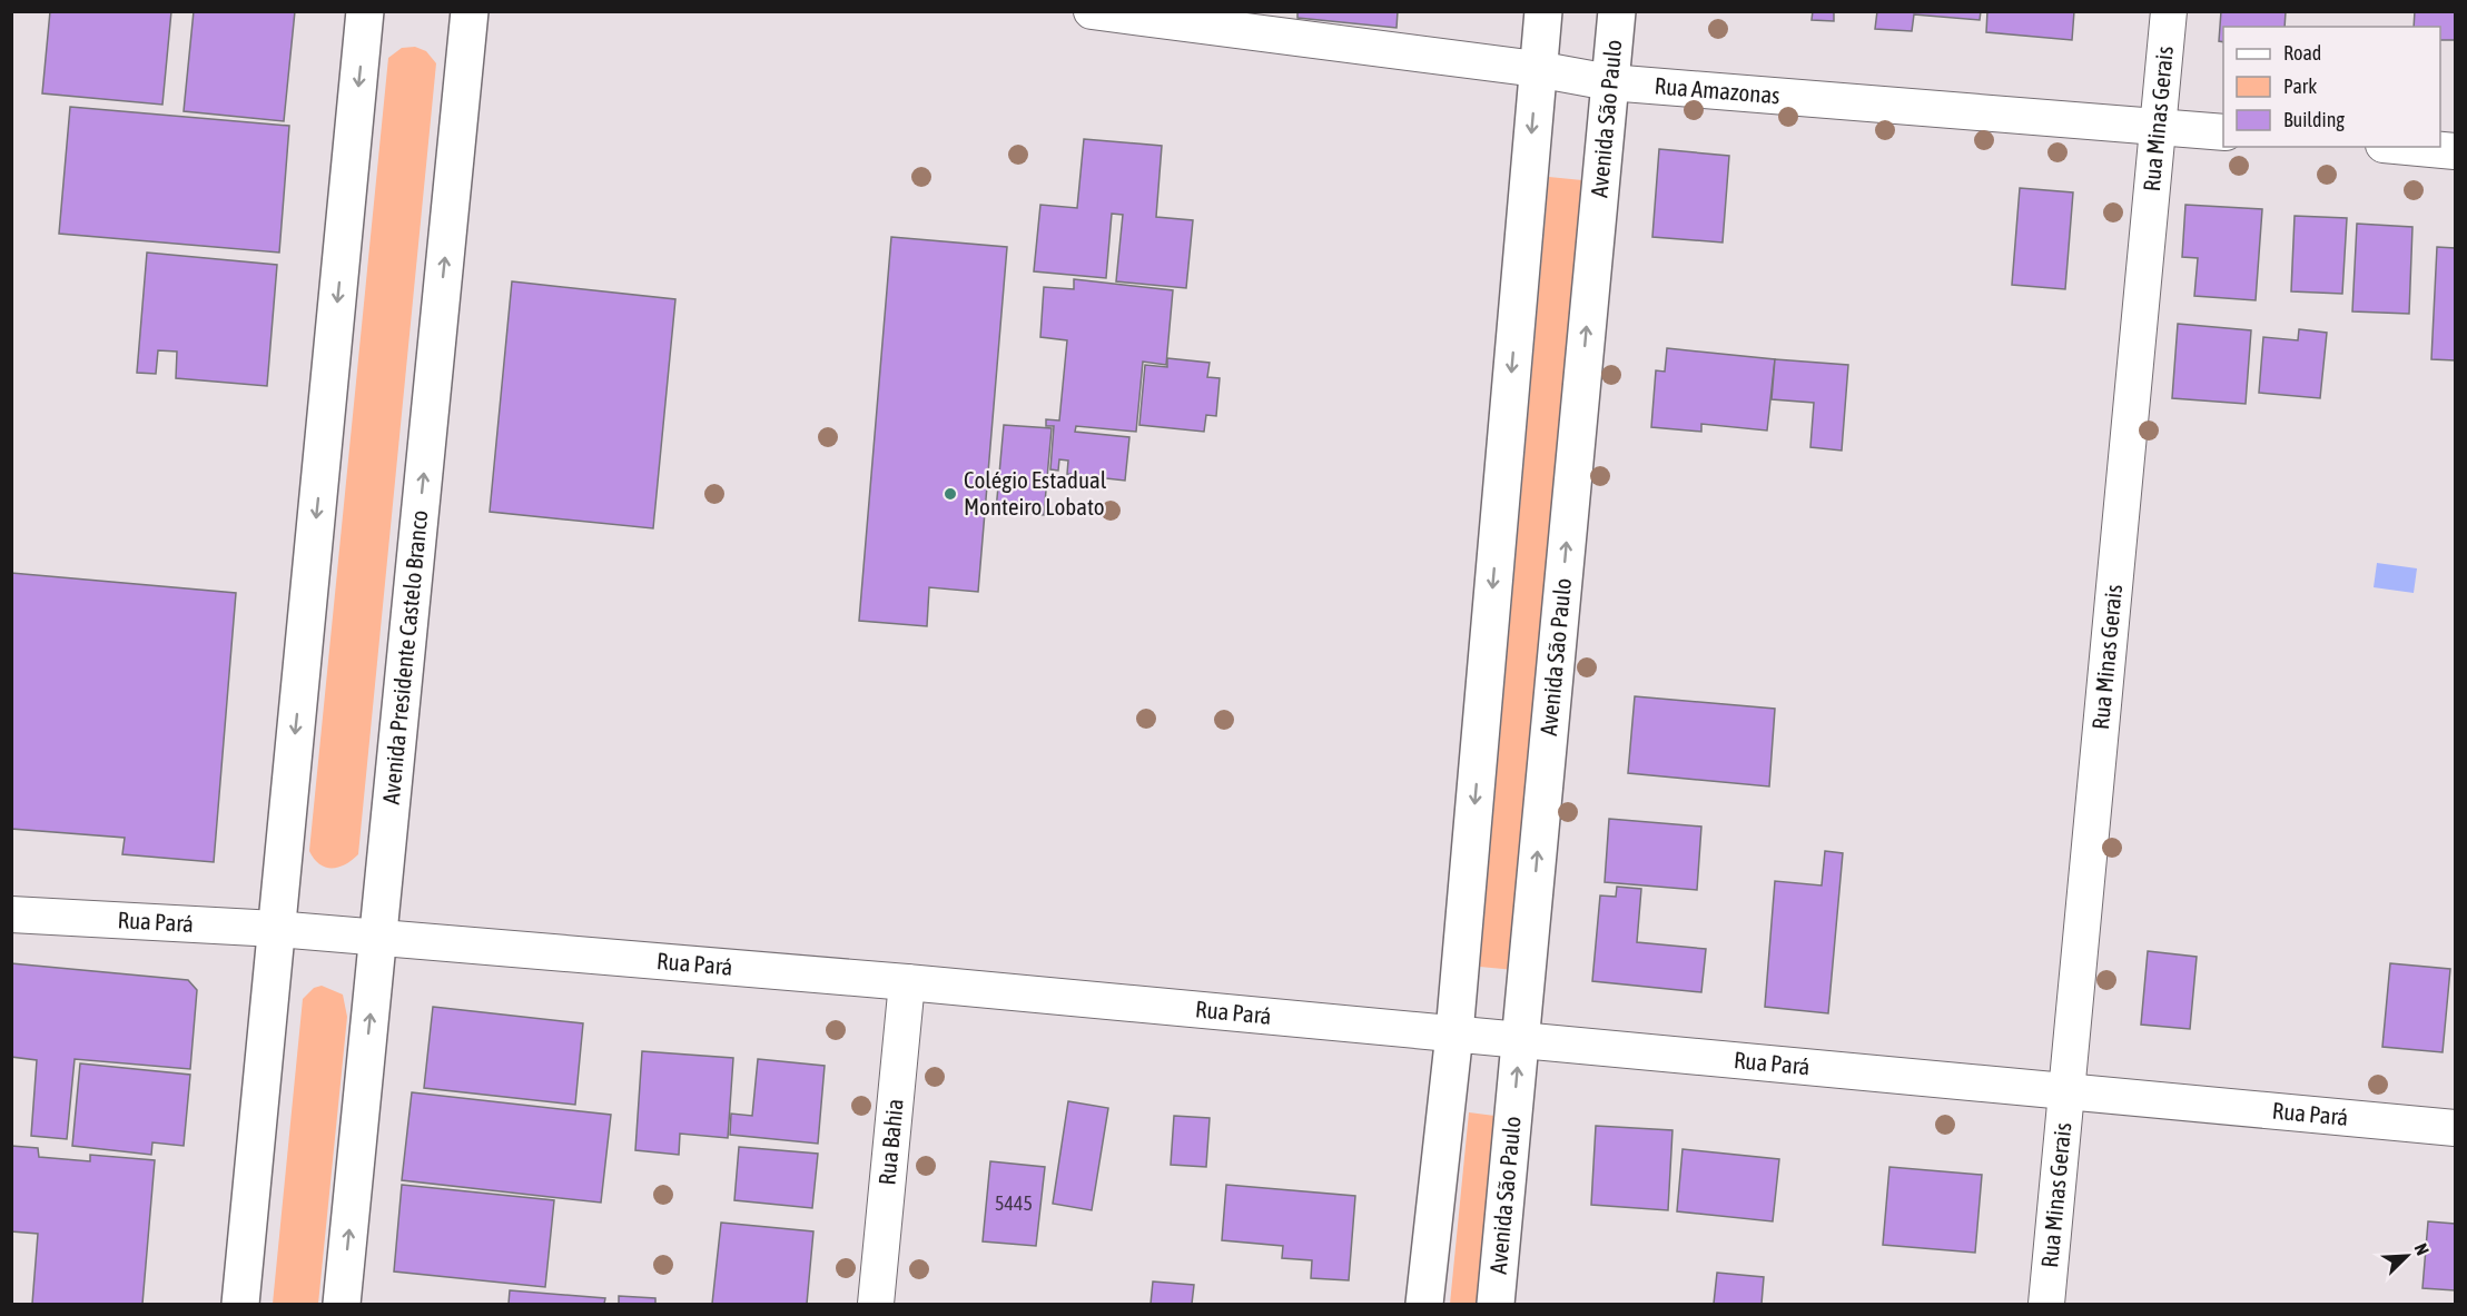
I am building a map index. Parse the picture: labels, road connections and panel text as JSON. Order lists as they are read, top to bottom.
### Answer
{
  "streets": {
    "street": [
      "Rua Amazonas",
      "Avenida São Paulo",
      "Rua Minas Gerais",
      "Avenida Presidente Castelo Branco",
      "Rua Pará",
      "Rua Bahia"
    ]
  },
  "crossings": [
    ["Rua Amazonas", "Avenida São Paulo"],
    ["Rua Amazonas", "Rua Minas Gerais"],
    ["Avenida São Paulo", "Rua Pará"],
    ["Rua Minas Gerais", "Rua Pará"],
    ["Avenida Presidente Castelo Branco", "Rua Pará"],
    ["Rua Pará", "Rua Bahia"]
  ],
  "places": ["Colégio Estadual Monteiro Lobato"],
  "house_numbers": ["5445"],
  "legend": ["Road", "Park", "Building"],
  "north": "top right"
}
